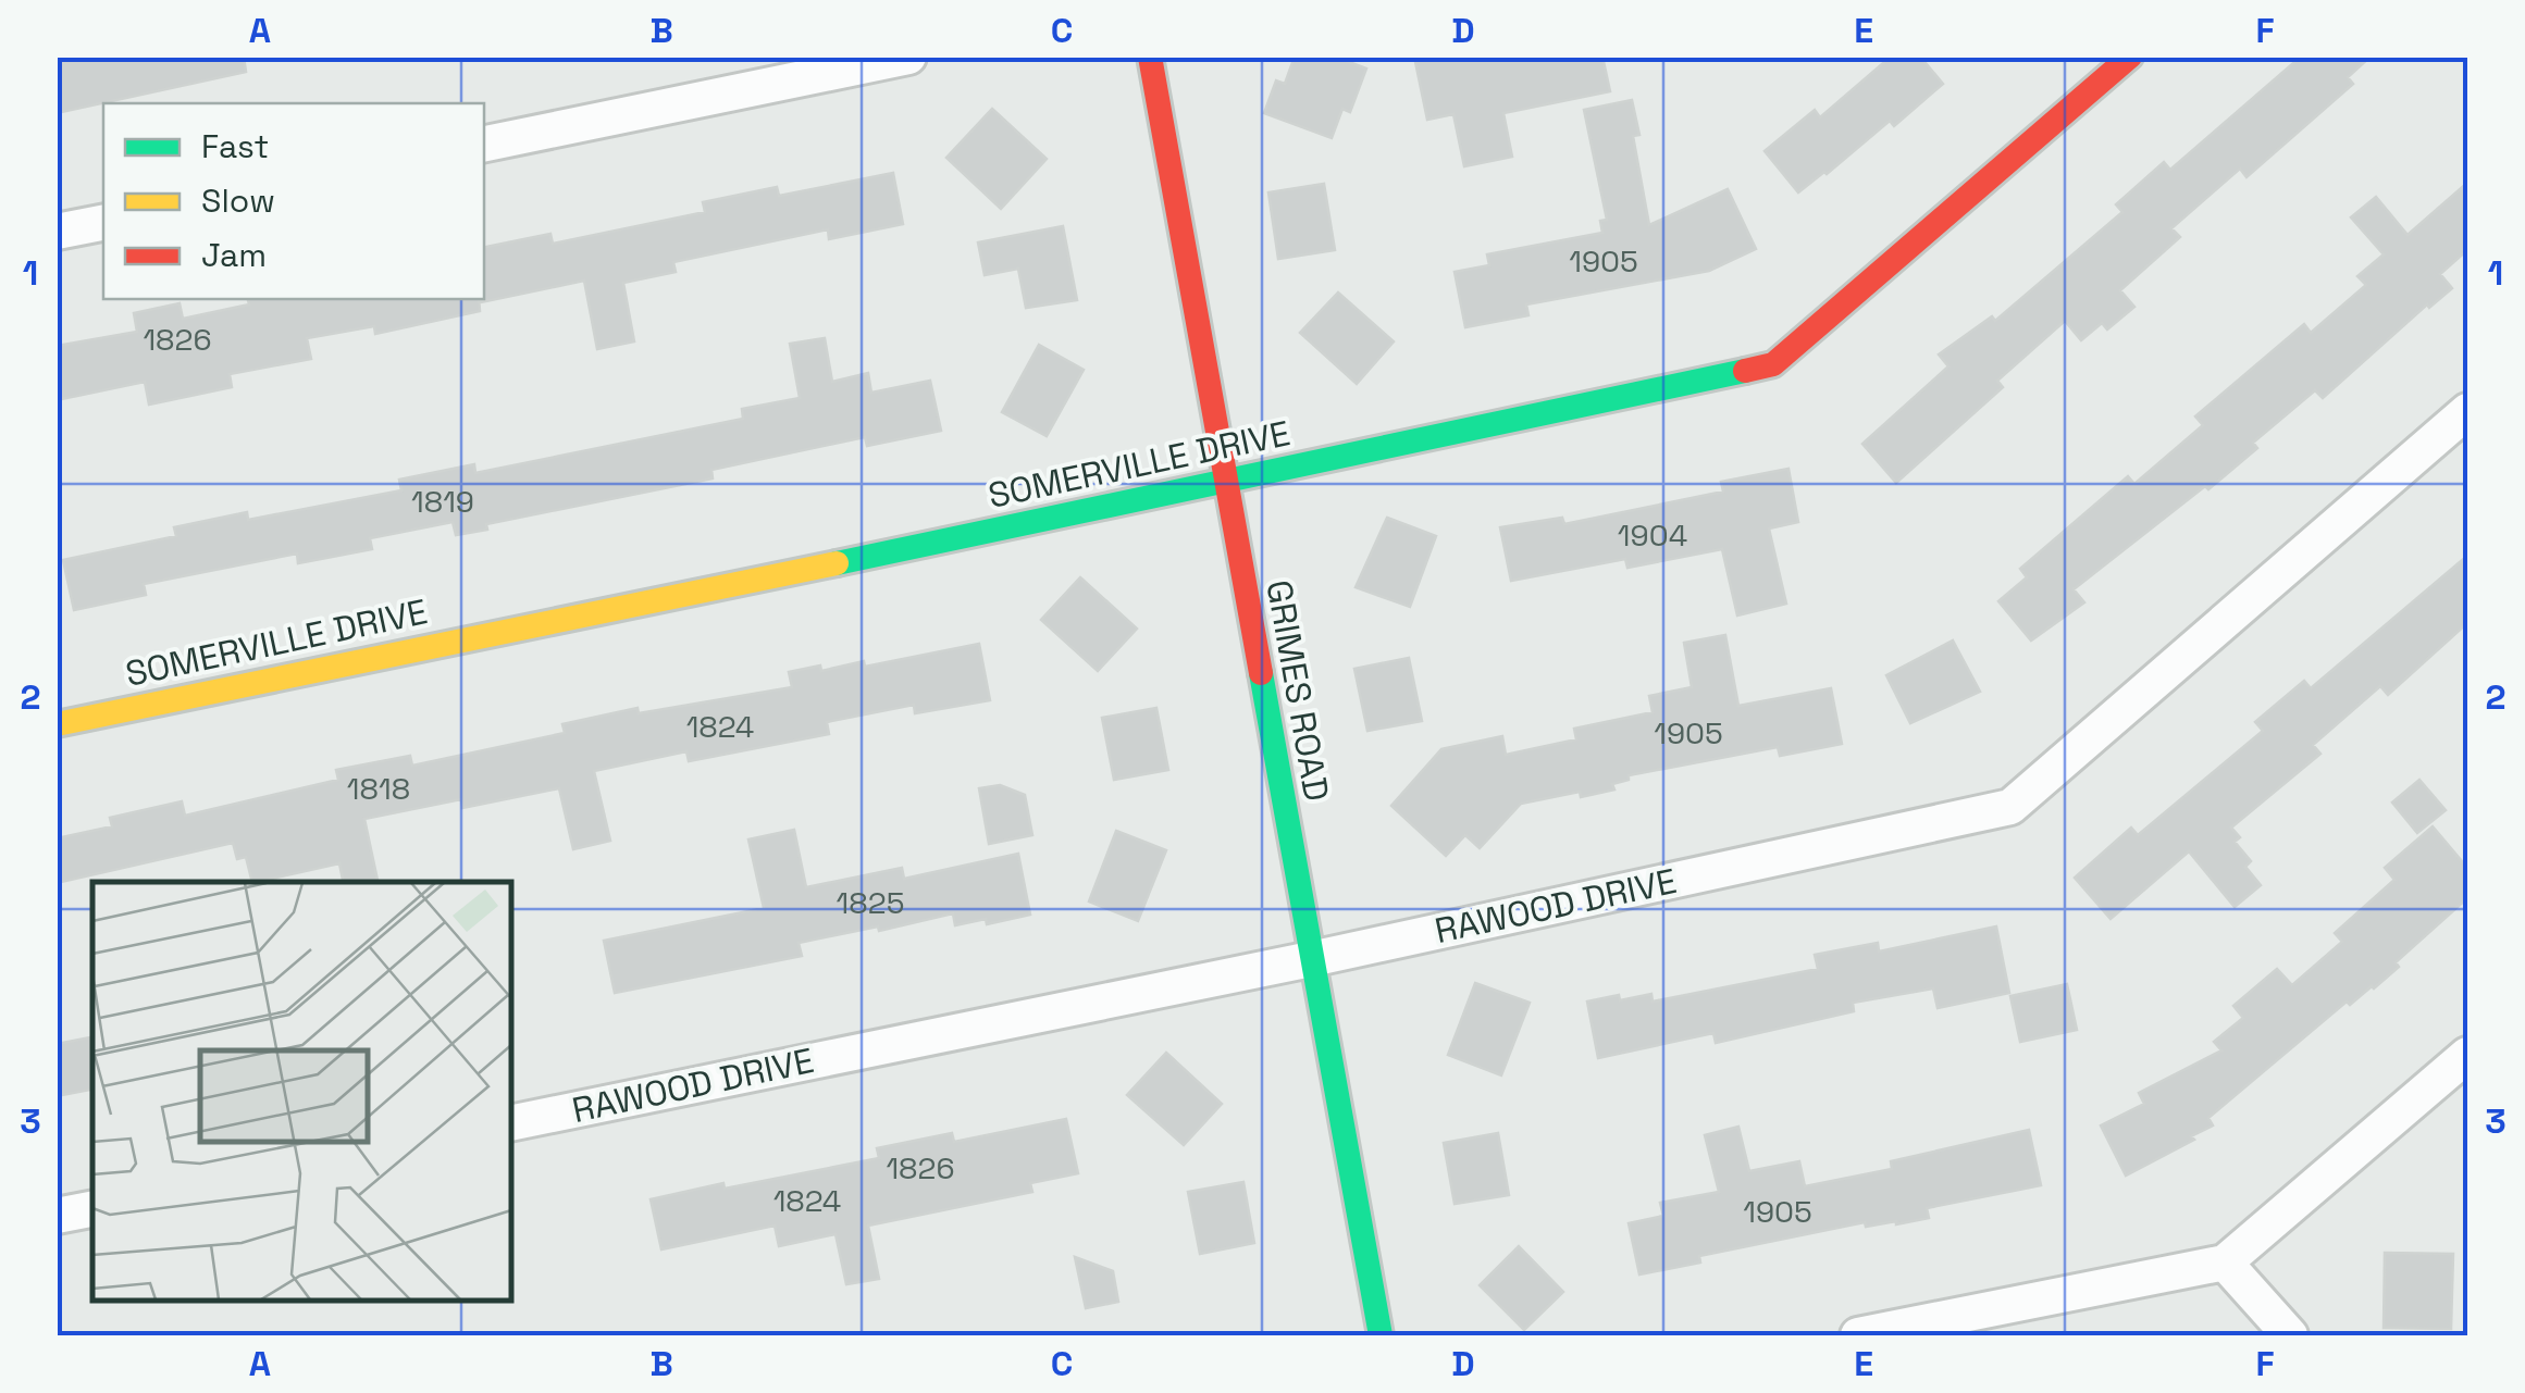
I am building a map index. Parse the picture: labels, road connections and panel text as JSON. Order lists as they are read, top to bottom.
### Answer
{
  "streets": {
    "street": ["SOMERVILLE DRIVE", "GRIMES ROAD", "RAWOOD DRIVE"]
  },
  "crossings": [
    ["SOMERVILLE DRIVE", "GRIMES ROAD"],
    ["GRIMES ROAD", "RAWOOD DRIVE"]
  ],
  "house_numbers": [
    "1905",
    "1826",
    "1819",
    "1904",
    "1824",
    "1905",
    "1818",
    "1825",
    "1826",
    "1824",
    "1905"
  ],
  "legend": ["Fast", "Slow", "Jam"],
  "grid": {
    "columns": [
      "A",
      "B",
      "C",
      "D",
      "E",
      "F"
    ],
    "rows": ["1", "2", "3"]
  }
}
